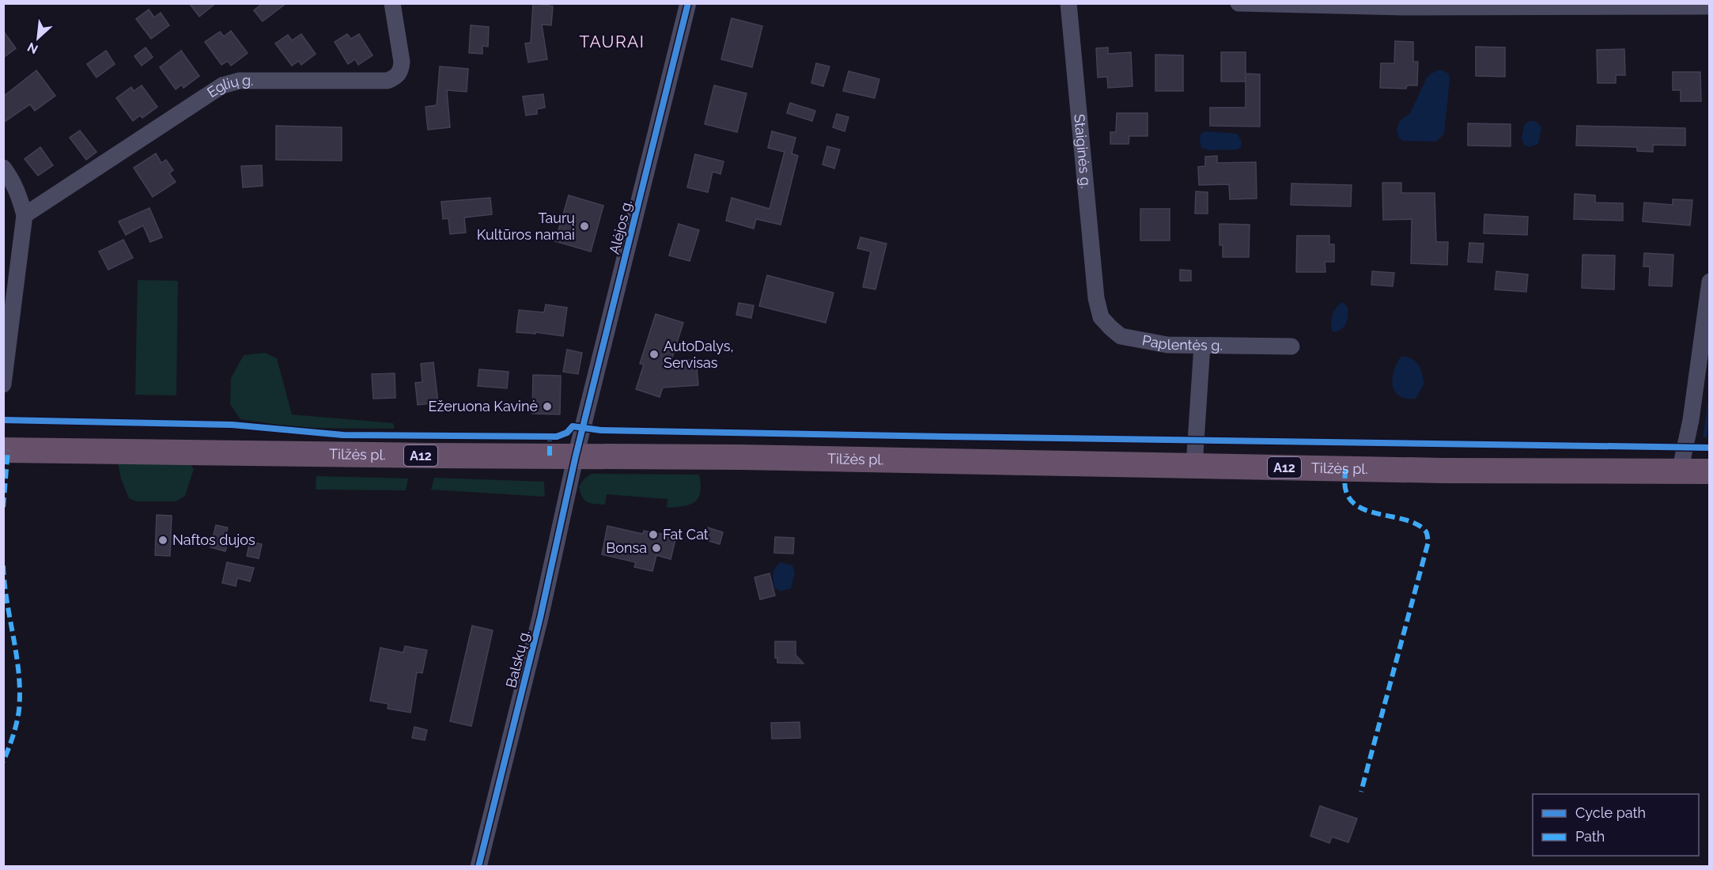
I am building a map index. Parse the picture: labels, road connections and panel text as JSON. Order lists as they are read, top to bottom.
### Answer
{
  "streets": {
    "highway": ["Tilžės pl.", "A12"],
    "street": [
      "Eglių g.",
      "Staiginės g.",
      "Alėjos g.",
      "Paplentės g.",
      "Balskų g."
    ]
  },
  "crossings": [
    ["Staiginės g.", "Paplentės g."],
    ["Alėjos g.", "Tilžės pl."],
    ["Alėjos g.", "Balskų g."],
    ["Tilžės pl.", "Balskų g."]
  ],
  "districts": ["TAURAI"],
  "places": [
    "Taurų Kultūros namai",
    "AutoDalys, Servisas",
    "Ežeruona Kavinė",
    "Fat Cat",
    "Naftos dujos",
    "Bonsa"
  ],
  "legend": ["Cycle path", "Path"],
  "north": "bottom left"
}
